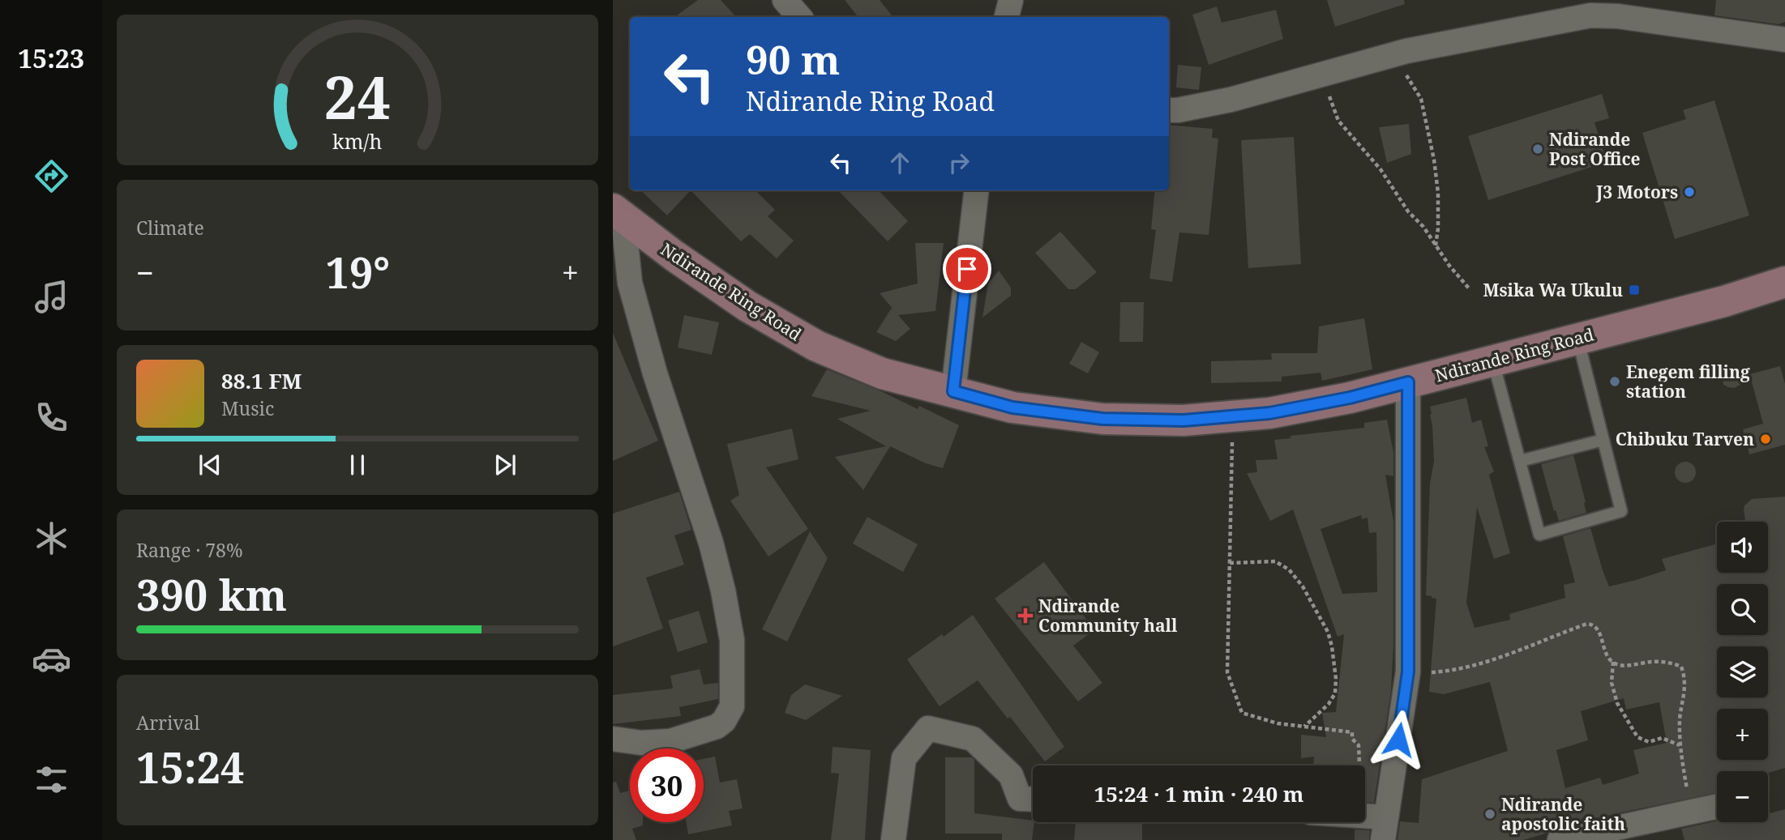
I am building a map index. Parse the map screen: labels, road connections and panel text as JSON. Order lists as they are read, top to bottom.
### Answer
{
  "streets": {
    "street": ["Ndirande Ring Road"]
  },
  "places": {
    "other": [
      "Ndirande Post Office",
      "J3 Motors",
      "Enegem filling station",
      "Chibuku Tarven",
      "Ndirande apostolic faith"
    ],
    "transit": ["Msika Wa Ukulu"],
    "health": ["Ndirande Community hall"]
  },
  "page": {
    "tabs": "15:23",
    "turn": ["90 m", "Ndirande Ring Road"],
    "tile": [
      "Climate",
      ["Range · 78%", "390 km"],
      ["Arrival", "15:24"]
    ],
    "heat": ["−", "19°", "+"],
    "song": ["88.1 FM", "Music"],
    "map_buttons": ["+", "−"],
    "limit": "30",
    "trip": "15:24 · 1 min · 240 m",
    "gauge": ["24", "km/h"]
  }
}
